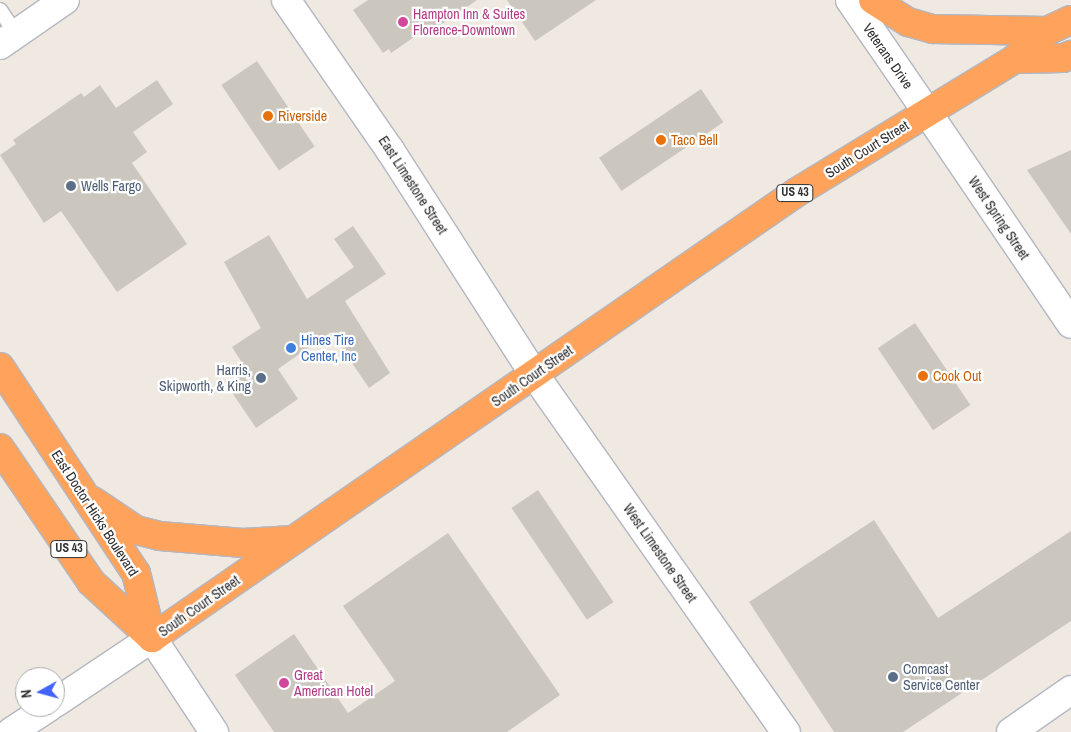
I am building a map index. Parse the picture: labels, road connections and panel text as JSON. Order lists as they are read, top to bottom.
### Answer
{
  "streets": {
    "highway": ["South Court Street", "US 43", "East Doctor Hicks Boulevard"],
    "street": [
      "Veterans Drive",
      "East Limestone Street",
      "West Spring Street",
      "West Limestone Street"
    ]
  },
  "crossings": [
    ["Veterans Drive", "South Court Street"],
    ["Veterans Drive", "West Spring Street"],
    ["South Court Street", "East Limestone Street"],
    ["South Court Street", "US 43"],
    ["South Court Street", "West Spring Street"],
    ["South Court Street", "East Doctor Hicks Boulevard"],
    ["South Court Street", "West Limestone Street"],
    ["East Limestone Street", "West Limestone Street"],
    ["US 43", "East Doctor Hicks Boulevard"]
  ],
  "places": [
    "Hampton Inn & Suites Florence-Downtown",
    "Riverside",
    "Taco Bell",
    "Wells Fargo",
    "Hines Tire Center, Inc",
    "Cook Out",
    "Harris, Skipworth, & King",
    "Comcast Service Center",
    "Great American Hotel"
  ],
  "north": "left"
}
